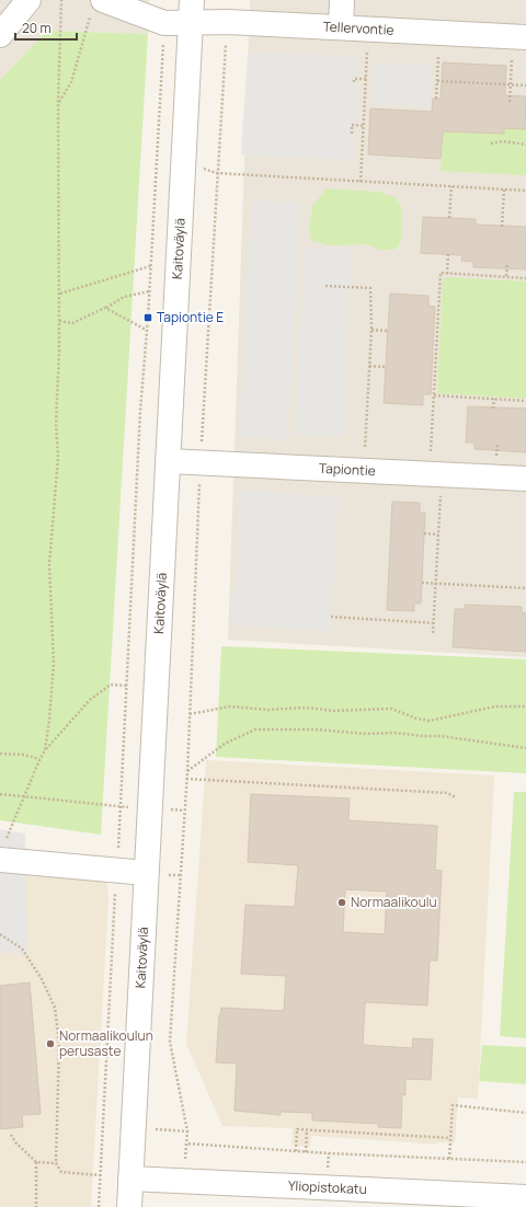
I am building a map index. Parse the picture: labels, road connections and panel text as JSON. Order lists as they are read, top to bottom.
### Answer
{
  "streets": {
    "street": [
      "Tellervontie",
      "Kaitoväylä",
      "Tapiontie",
      "Yliopistokatu"
    ]
  },
  "crossings": [
    ["Tellervontie", "Kaitoväylä"],
    ["Kaitoväylä", "Tapiontie"],
    ["Kaitoväylä", "Yliopistokatu"]
  ],
  "places": {
    "transit": ["Tapiontie E"],
    "other": ["Normaalikoulu", "Normaalikoulun perusaste"]
  },
  "scale_bar": "20 m"
}
